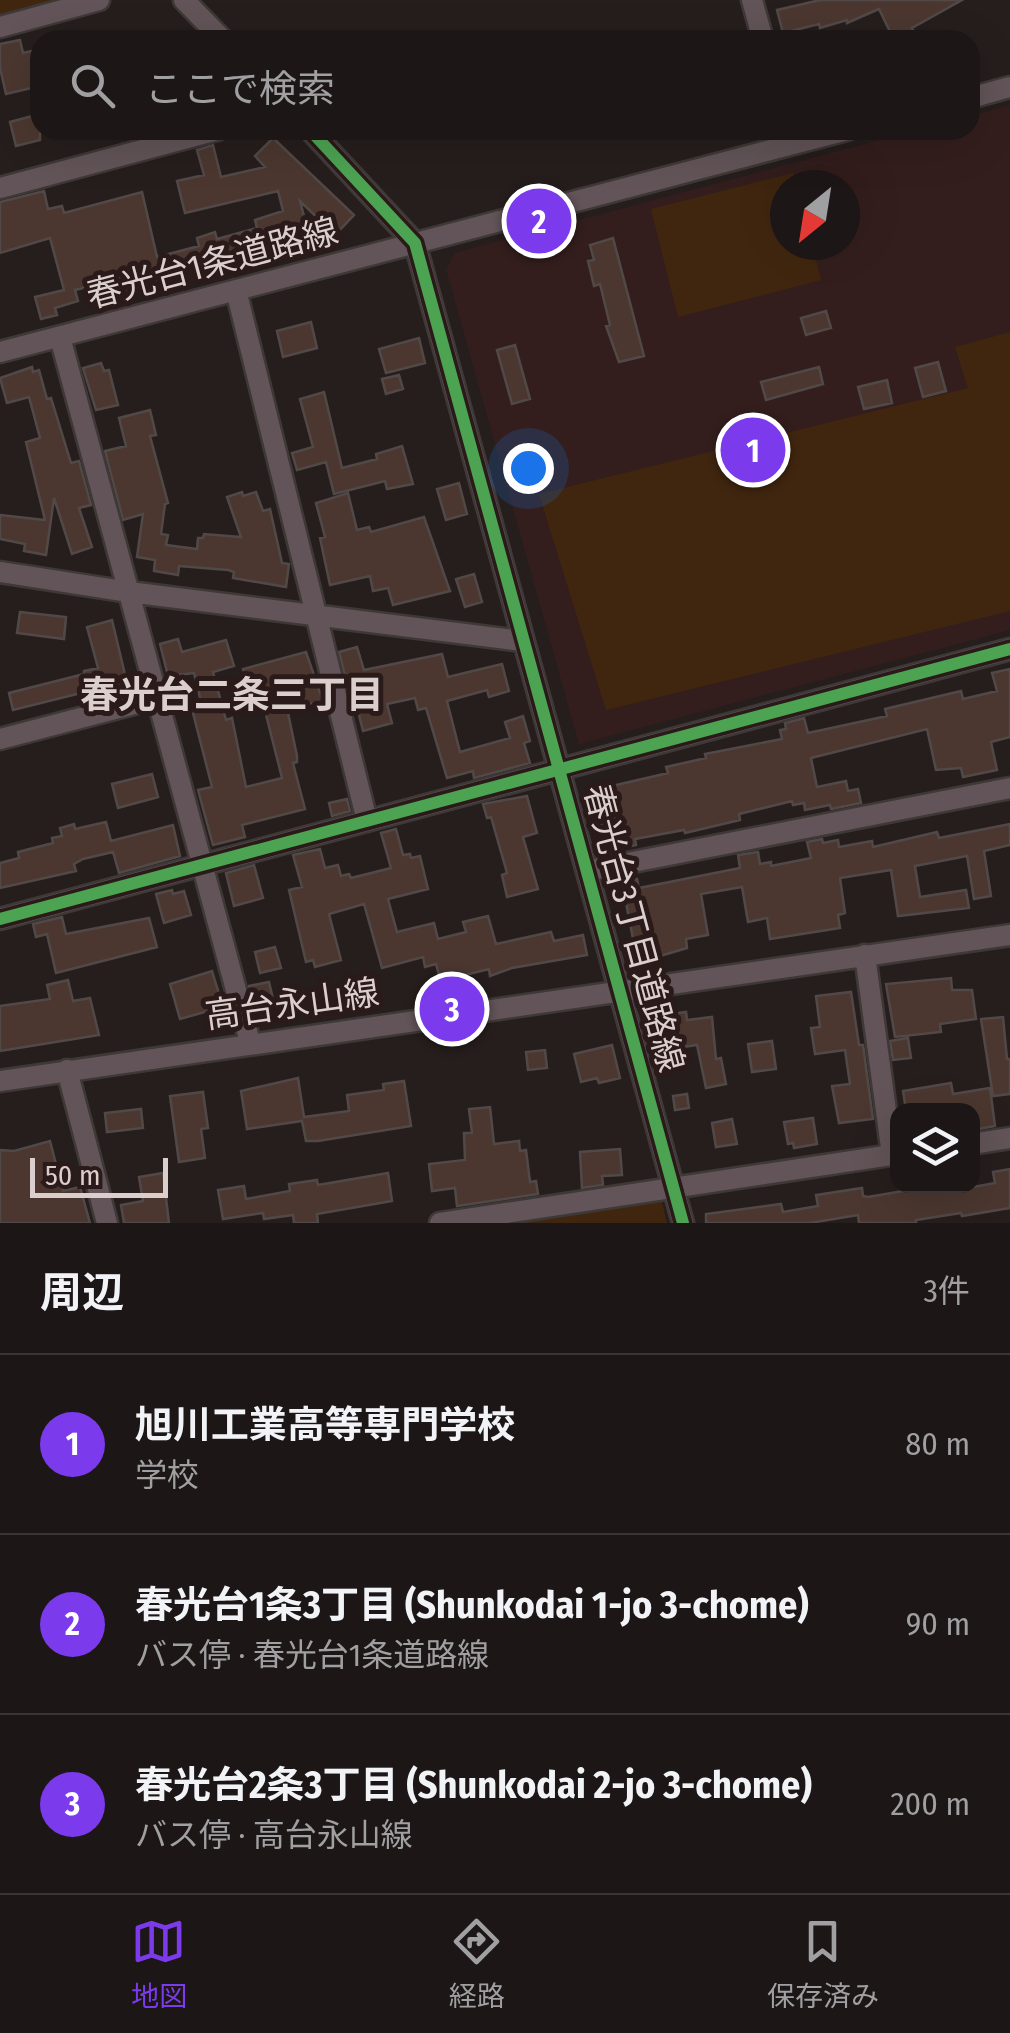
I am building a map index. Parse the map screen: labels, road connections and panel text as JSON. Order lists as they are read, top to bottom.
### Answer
{
  "streets": {
    "street": ["春光台1条道路線", "春光台3丁目道路線", "高台永山線"]
  },
  "crossings": [
    ["春光台1条道路線", "春光台3丁目道路線"],
    ["春光台3丁目道路線", "高台永山線"]
  ],
  "districts": ["春光台二条三丁目"],
  "scale_bar": "50 m",
  "north": "bottom left",
  "page": {
    "search": "ここで検索",
    "pins": ["2", "1", "3"],
    "scale": "50 m",
    "heading": ["周辺", "3件"],
    "list": [
      {
        "mark": "1",
        "name": "旭川工業高等専門学校",
        "note": "学校",
        "value": "80 m"
      },
      {
        "mark": "2",
        "name": "春光台1条3丁目 (Shunkodai 1-jo 3-chome)",
        "note": "バス停 · 春光台1条道路線",
        "value": "90 m"
      },
      {
        "mark": "3",
        "name": "春光台2条3丁目 (Shunkodai 2-jo 3-chome)",
        "note": "バス停 · 高台永山線",
        "value": "200 m"
      }
    ],
    "nav": ["地図", "経路", "保存済み"]
  }
}
